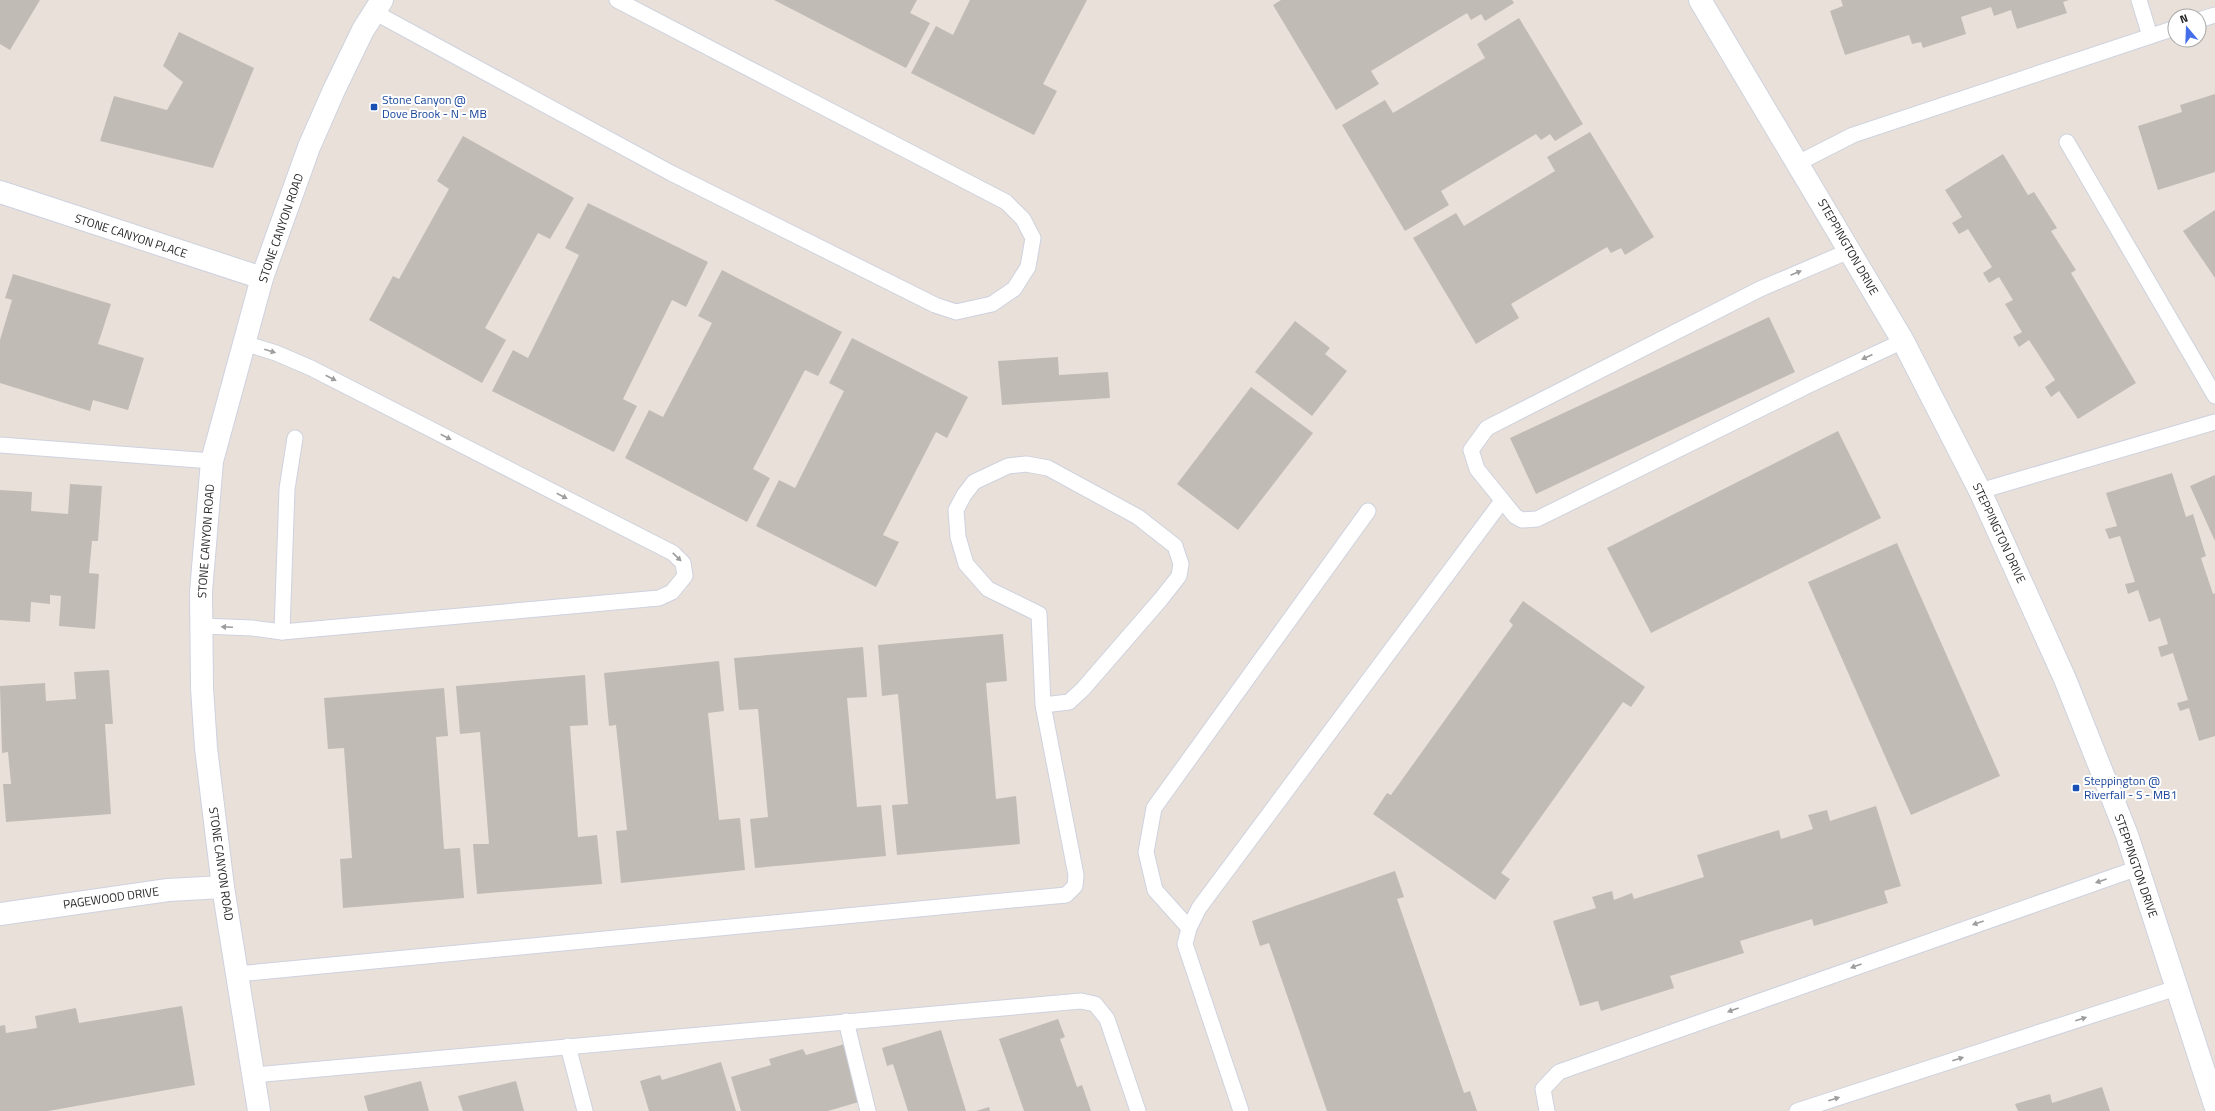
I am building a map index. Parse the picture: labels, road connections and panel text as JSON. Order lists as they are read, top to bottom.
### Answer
{
  "streets": {
    "street": [
      "STONE CANYON ROAD",
      "STONE CANYON PLACE",
      "STEPPINGTON DRIVE",
      "PAGEWOOD DRIVE"
    ]
  },
  "crossings": [
    ["STONE CANYON ROAD", "STONE CANYON PLACE"],
    ["STONE CANYON ROAD", "PAGEWOOD DRIVE"]
  ],
  "places": {
    "transit": ["Stone Canyon @ Dove Brook - N - MB", "Steppington @ Riverfall - S - MB1"]
  },
  "north": "top"
}
